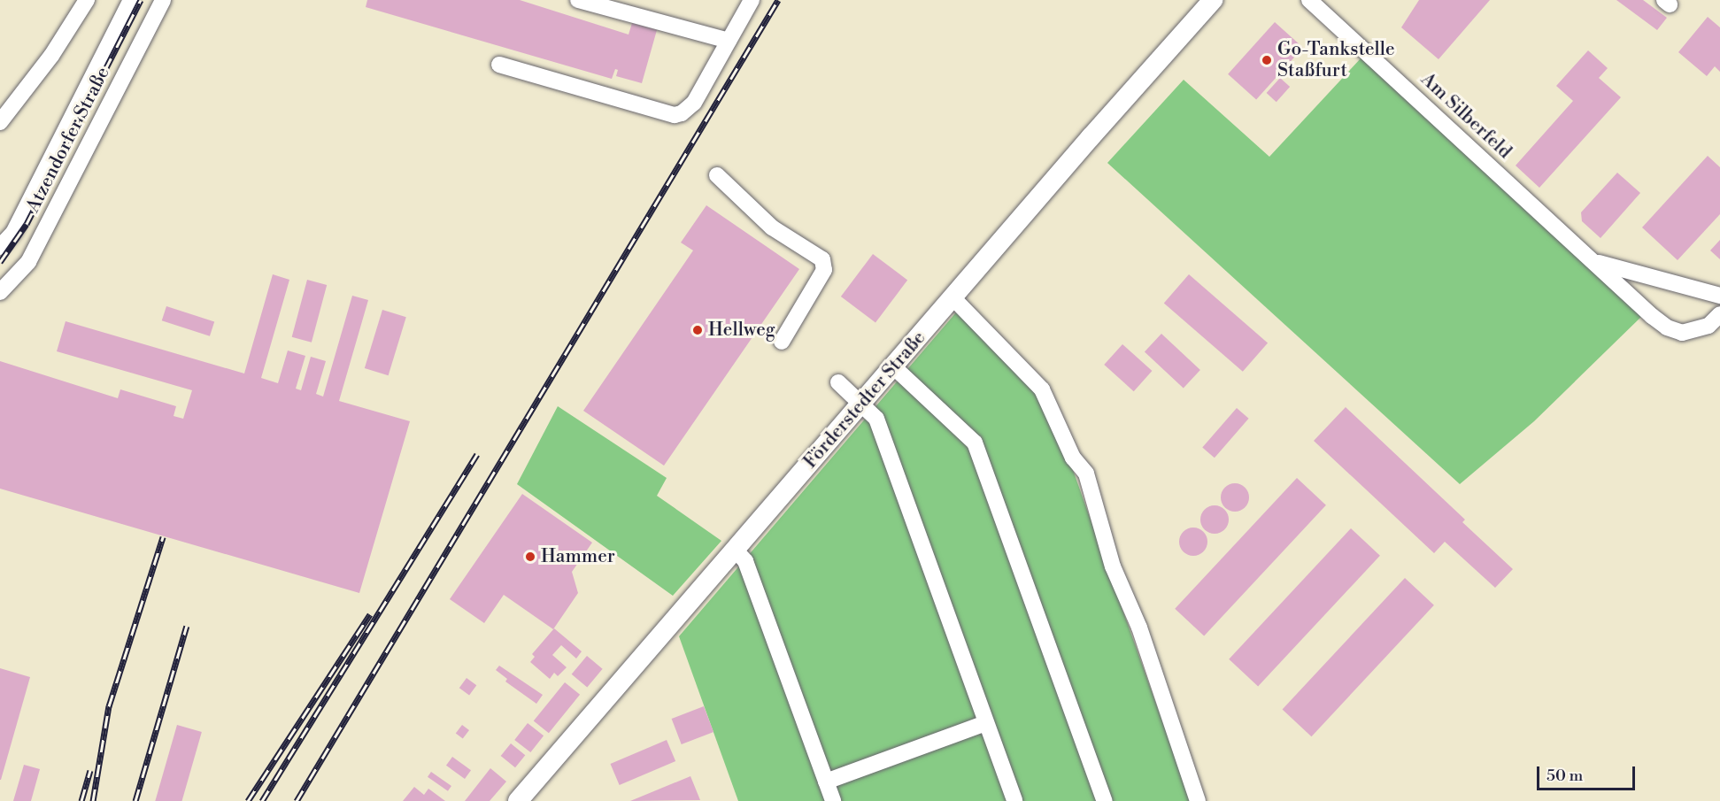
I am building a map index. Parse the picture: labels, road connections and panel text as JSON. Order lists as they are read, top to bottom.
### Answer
{
  "streets": {
    "main road": ["Förderstedter Straße"],
    "street": ["Am Silberfeld", "Atzendorfer Straße"]
  },
  "places": ["Go-Tankstelle Staßfurt", "Hellweg", "Hammer"],
  "scale_bar": "50 m"
}
